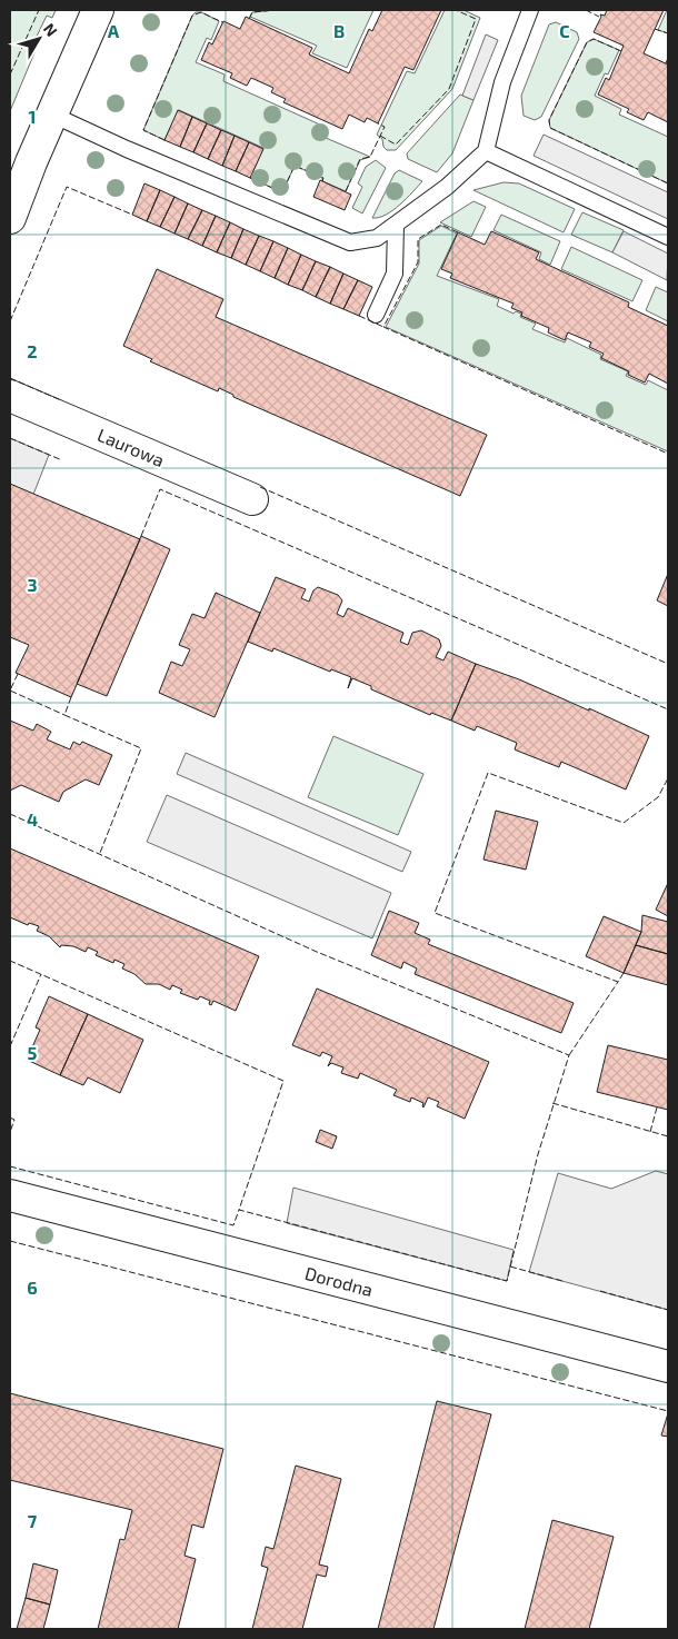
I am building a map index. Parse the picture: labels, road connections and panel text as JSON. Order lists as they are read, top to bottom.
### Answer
{
  "streets": {
    "street": ["Laurowa", "Dorodna"]
  },
  "north": "top right",
  "grid": {
    "columns": ["A", "B", "C"],
    "rows": [
      "1",
      "2",
      "3",
      "4",
      "5",
      "6",
      "7"
    ]
  }
}
